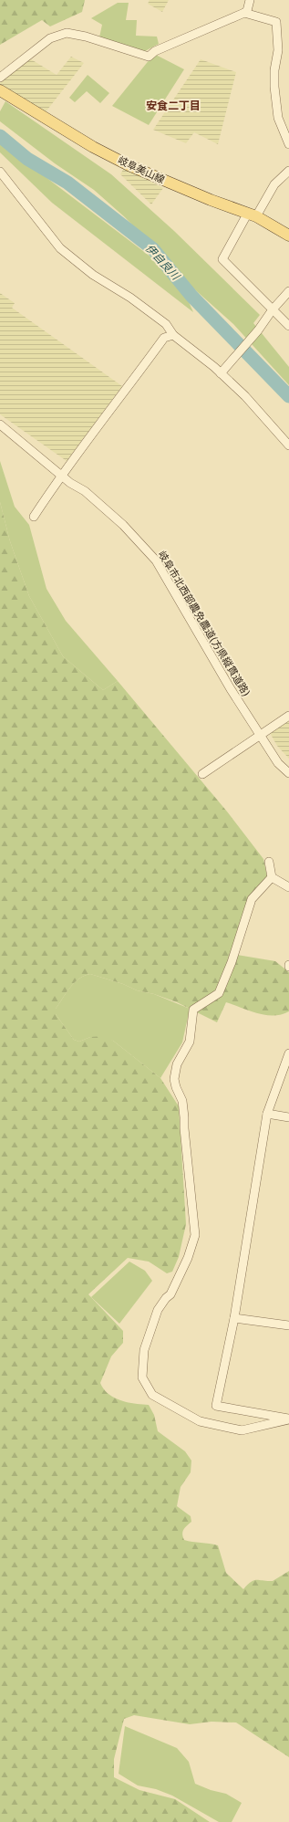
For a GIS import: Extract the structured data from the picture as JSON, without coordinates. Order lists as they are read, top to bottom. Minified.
{"streets":{"main road":["岐阜美山線"],"street":["岐阜市北西部農免農道(方県縦貫道路)"]},"districts":["安食二丁目"],"water":["伊自良川"]}
